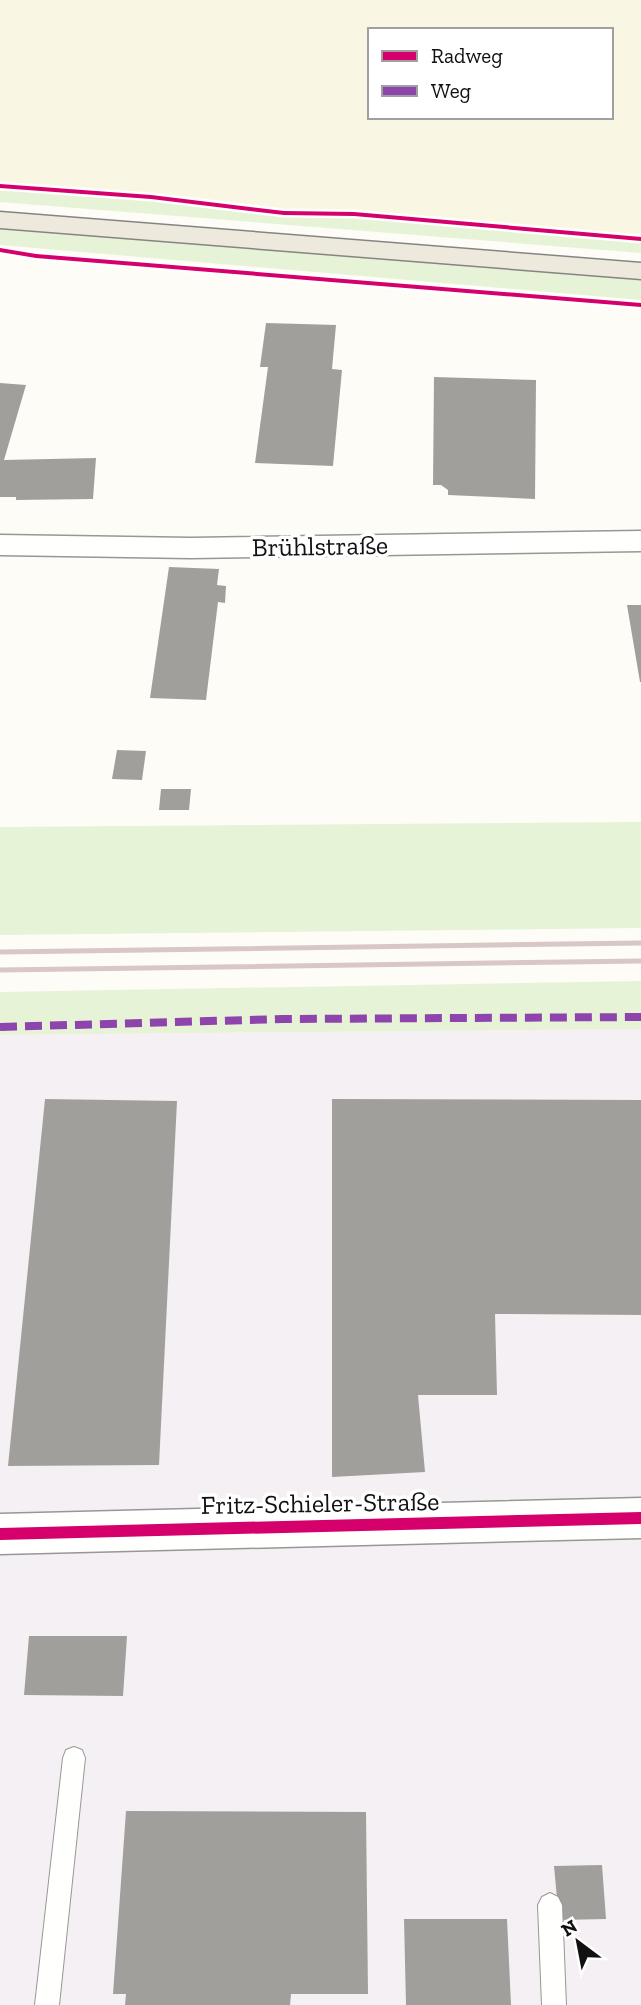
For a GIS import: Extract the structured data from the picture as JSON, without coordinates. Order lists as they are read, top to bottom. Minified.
{"streets":{"street":["Brühlstraße","Fritz-Schieler-Straße"]},"legend":["Radweg","Weg"],"north":"top left"}
